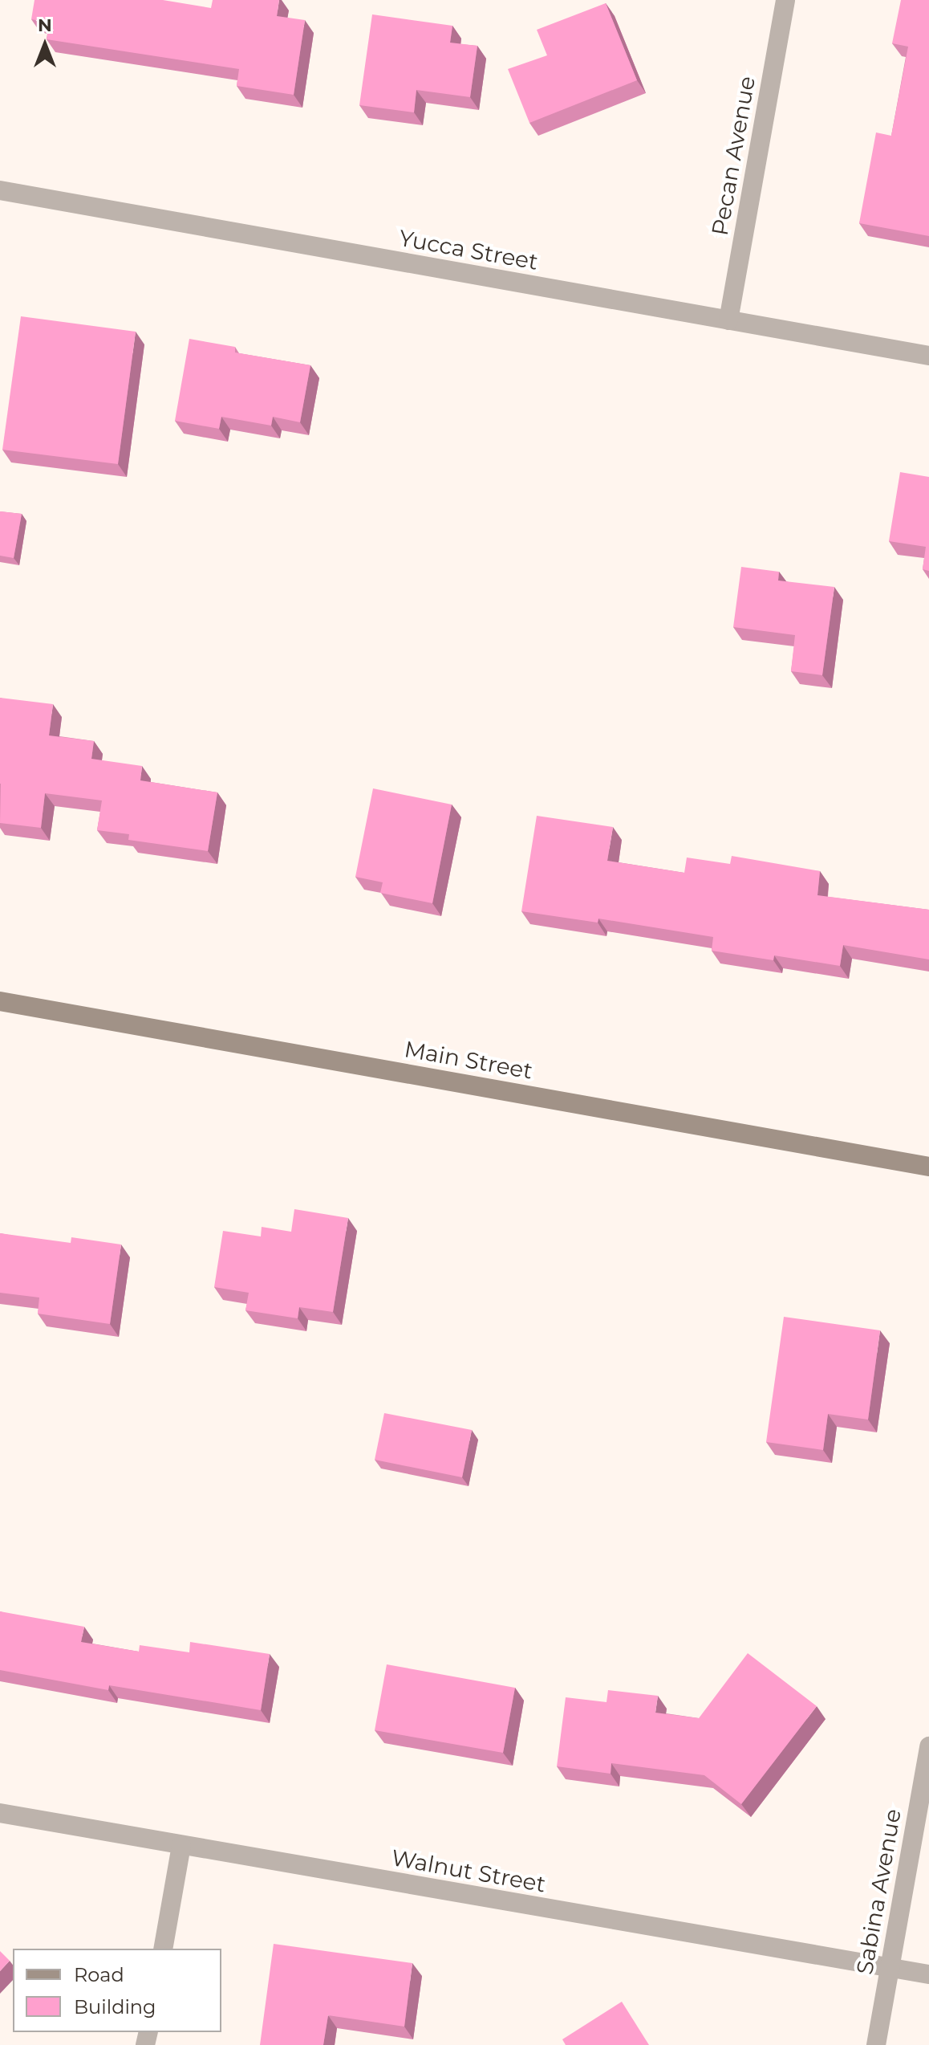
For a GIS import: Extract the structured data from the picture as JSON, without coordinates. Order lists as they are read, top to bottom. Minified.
{"streets":{"main road":["Main Street"],"street":["Pecan Avenue","Yucca Street","Walnut Street","Sabina Avenue"]},"crossings":[["Pecan Avenue","Yucca Street"],["Walnut Street","Sabina Avenue"]],"legend":["Road","Building"],"north":"top"}
